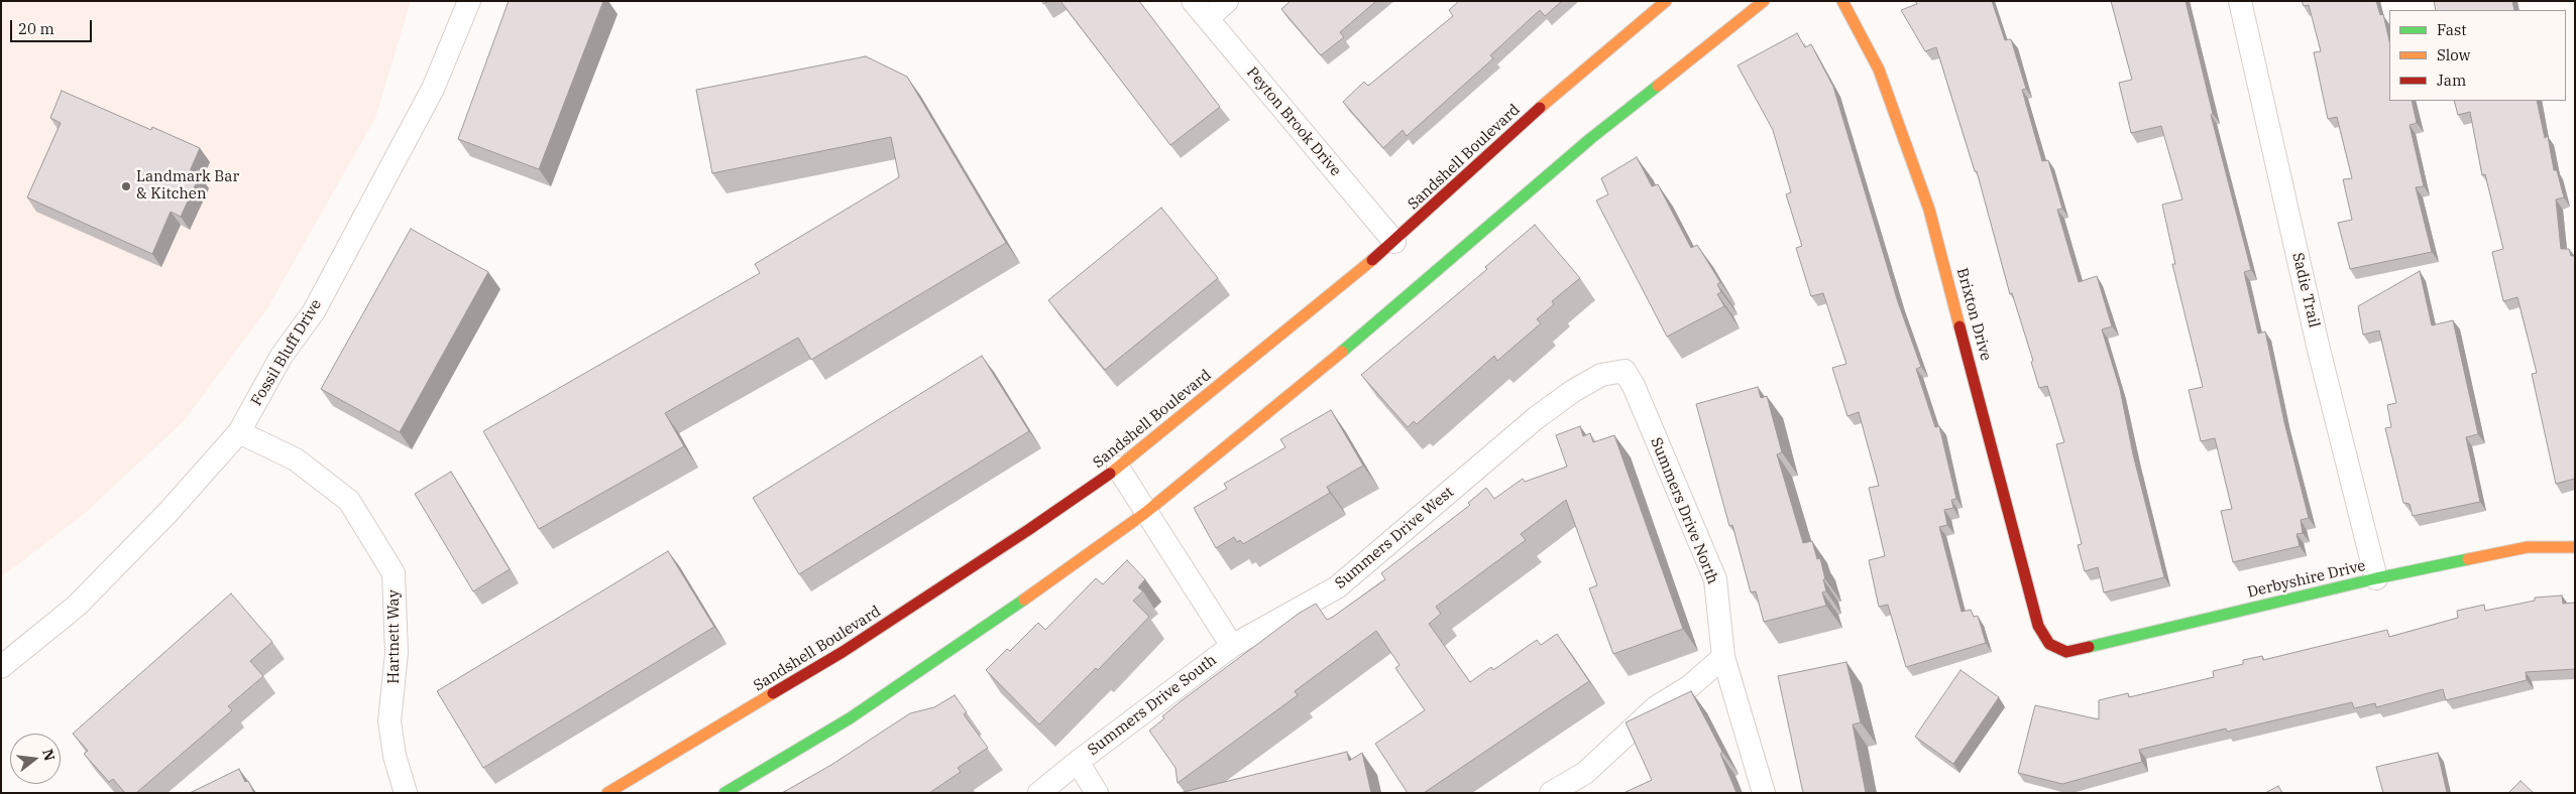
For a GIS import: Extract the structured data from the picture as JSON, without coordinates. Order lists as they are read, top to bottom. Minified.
{"streets":{"street":["Peyton Brook Drive","Sandshell Boulevard","Sadie Trail","Brixton Drive","Fossil Bluff Drive","Summers Drive North","Summers Drive West","Derbyshire Drive","Hartnett Way","Summers Drive South"]},"crossings":[["Peyton Brook Drive","Sandshell Boulevard"],["Sadie Trail","Derbyshire Drive"],["Brixton Drive","Derbyshire Drive"],["Fossil Bluff Drive","Hartnett Way"],["Summers Drive North","Summers Drive West"],["Summers Drive West","Summers Drive South"]],"places":["Landmark Bar & Kitchen"],"legend":["Fast","Slow","Jam"],"scale_bar":"20 m","north":"right"}
